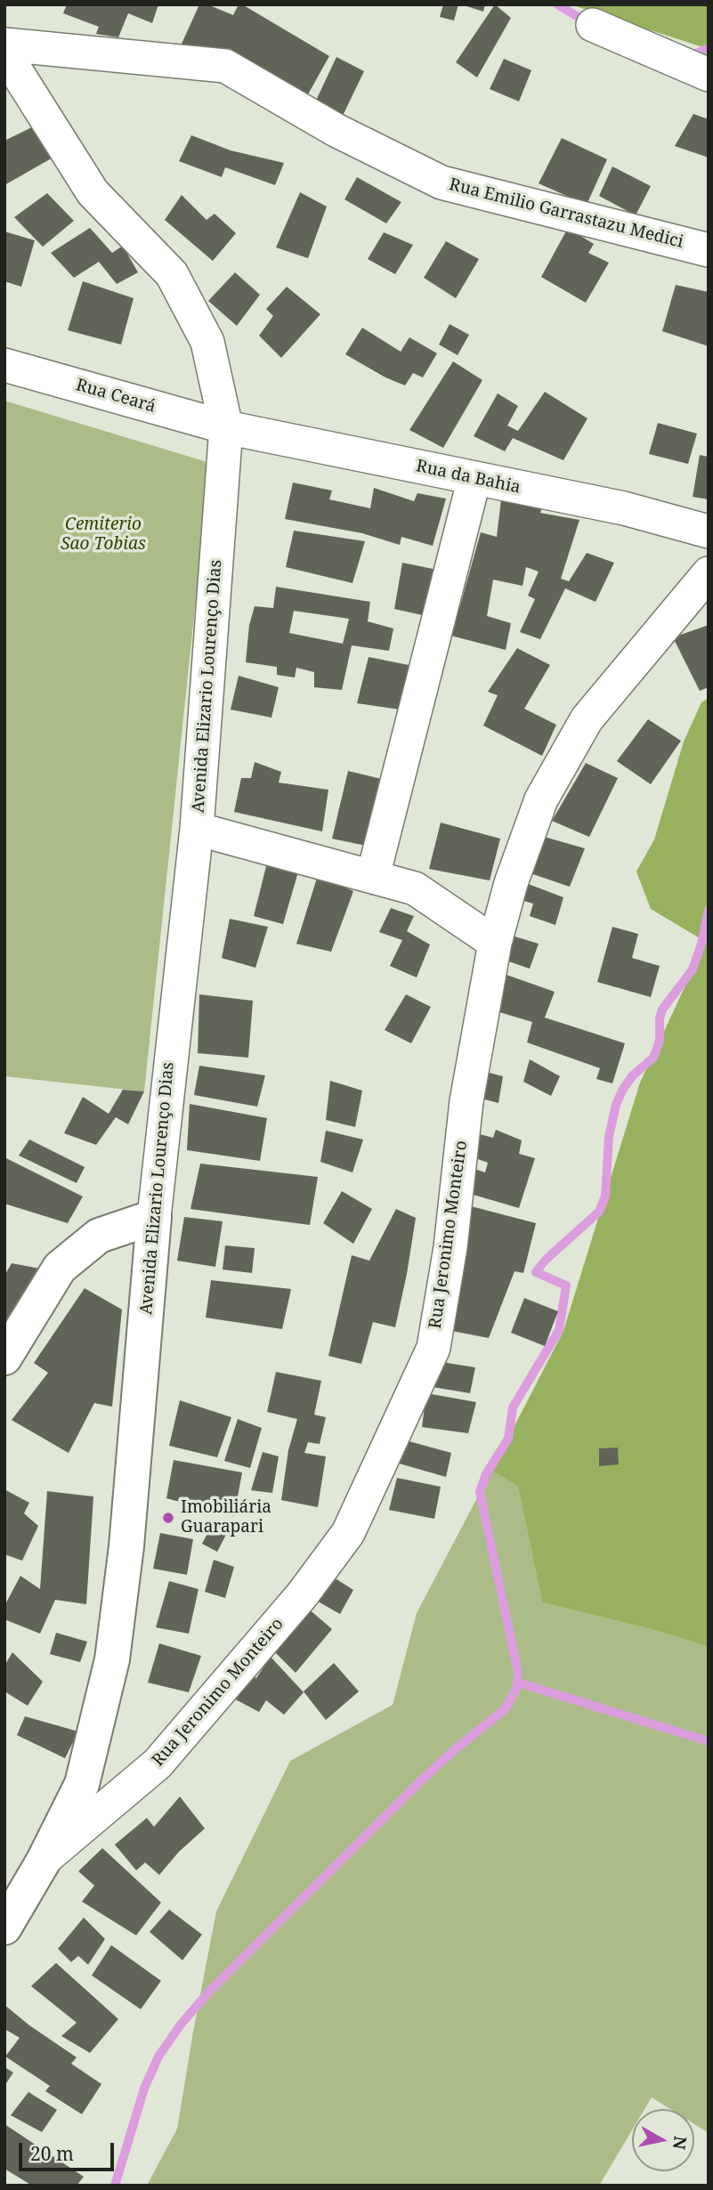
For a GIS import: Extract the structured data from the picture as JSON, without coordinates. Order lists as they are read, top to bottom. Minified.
{"streets":{"street":["Rua Emilio Garrastazu Medici","Rua Ceará","Rua da Bahia","Avenida Elizario Lourenço Dias","Rua Jeronimo Monteiro"]},"crossings":[["Rua Ceará","Rua da Bahia"],["Rua Ceará","Avenida Elizario Lourenço Dias"],["Rua da Bahia","Avenida Elizario Lourenço Dias"],["Avenida Elizario Lourenço Dias","Rua Jeronimo Monteiro"]],"parks":["Cemiterio Sao Tobias"],"places":["Imobiliária Guarapari"],"scale_bar":"20 m","north":"right"}
